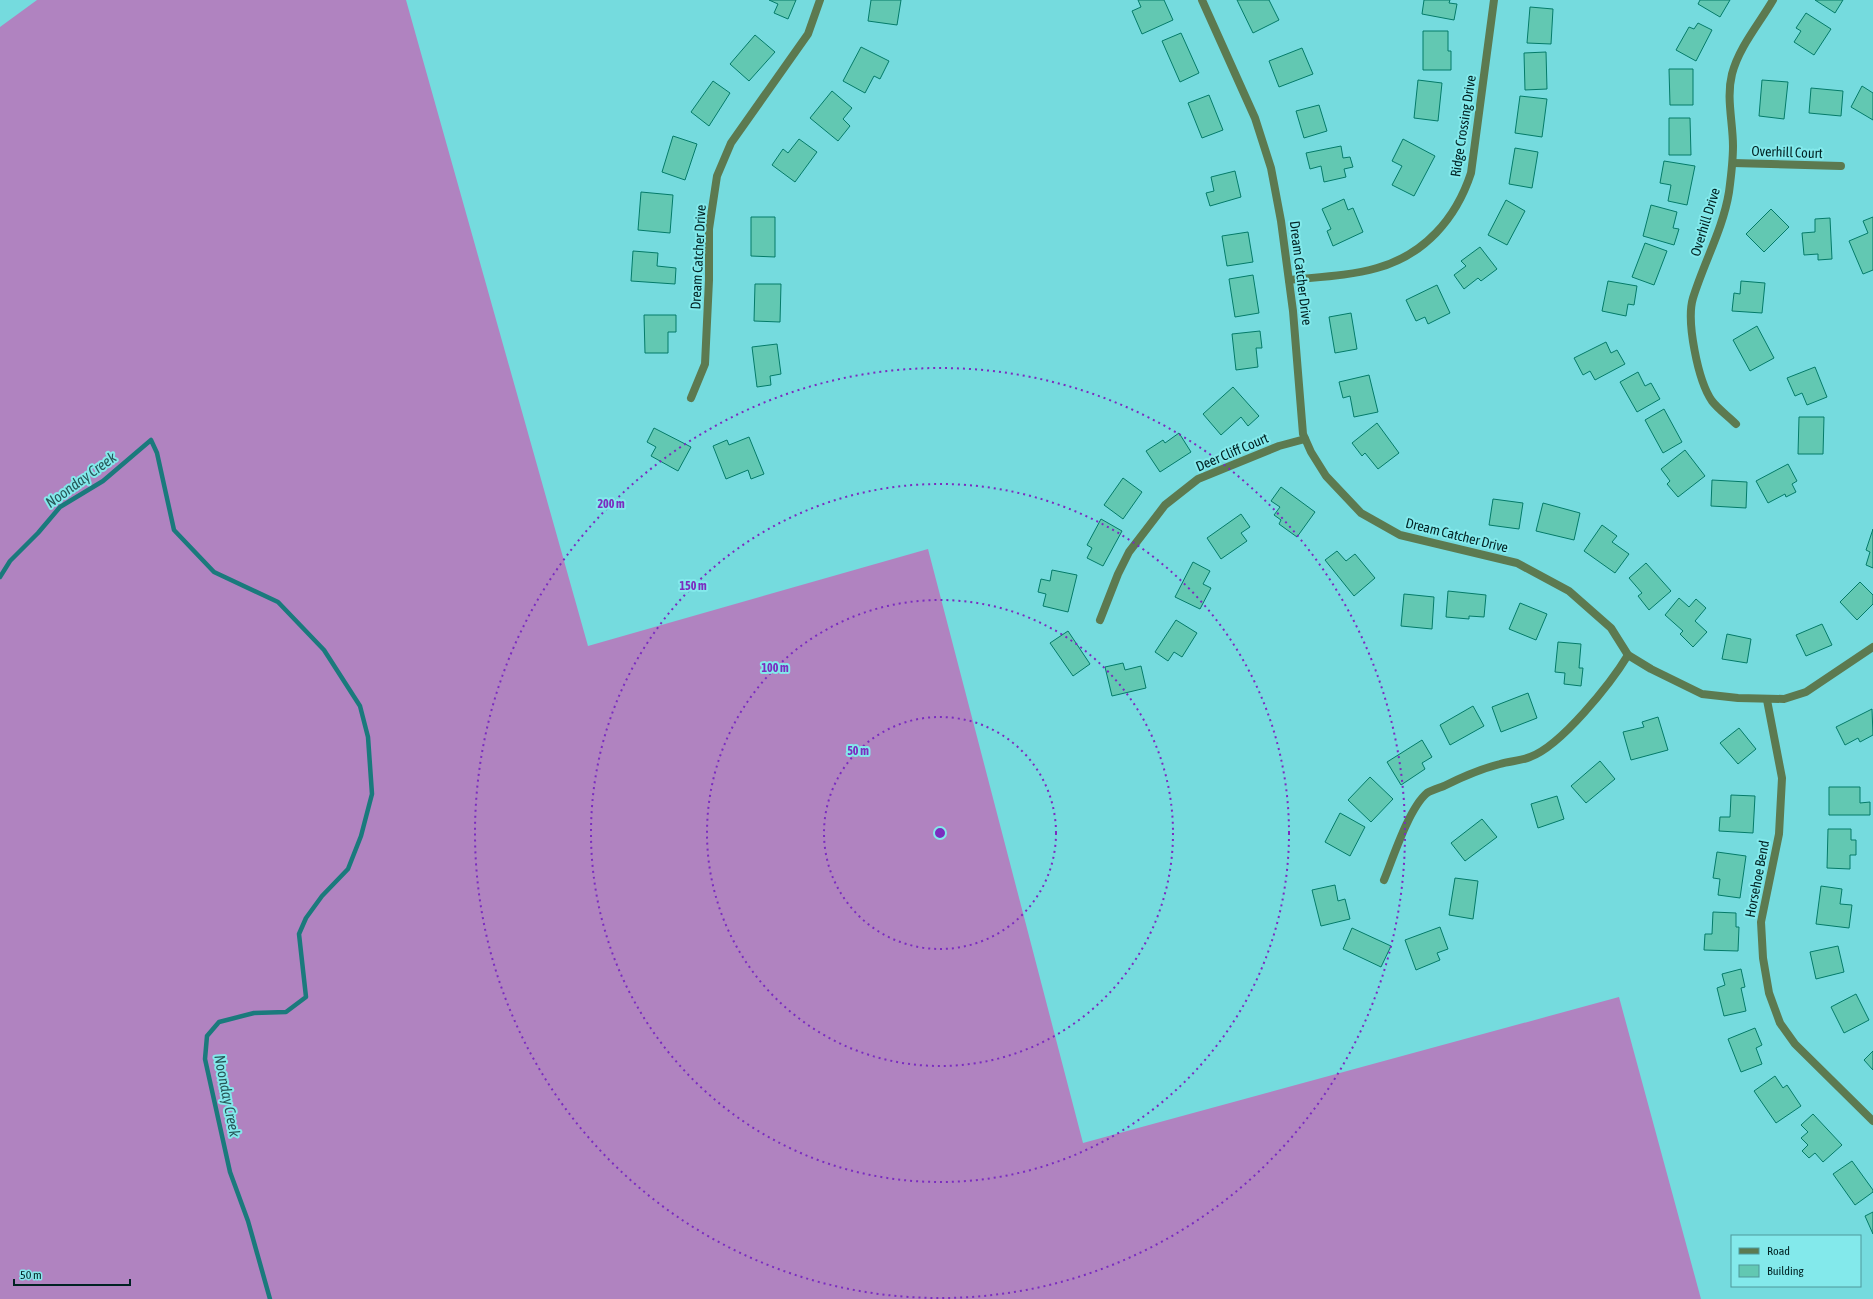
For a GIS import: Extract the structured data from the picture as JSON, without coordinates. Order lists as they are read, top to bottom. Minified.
{"streets":{"street":["Ridge Crossing Drive","Overhill Court","Overhill Drive","Dream Catcher Drive","Deer Cliff Court","Horsehoe Bend"]},"crossings":[["Ridge Crossing Drive","Dream Catcher Drive"],["Overhill Court","Overhill Drive"],["Dream Catcher Drive","Deer Cliff Court"],["Dream Catcher Drive","Horsehoe Bend"]],"water":["Noonday Creek"],"legend":["Road","Building"],"scale_bar":"50 m","rings":["200 m","150 m","100 m","50 m"]}
